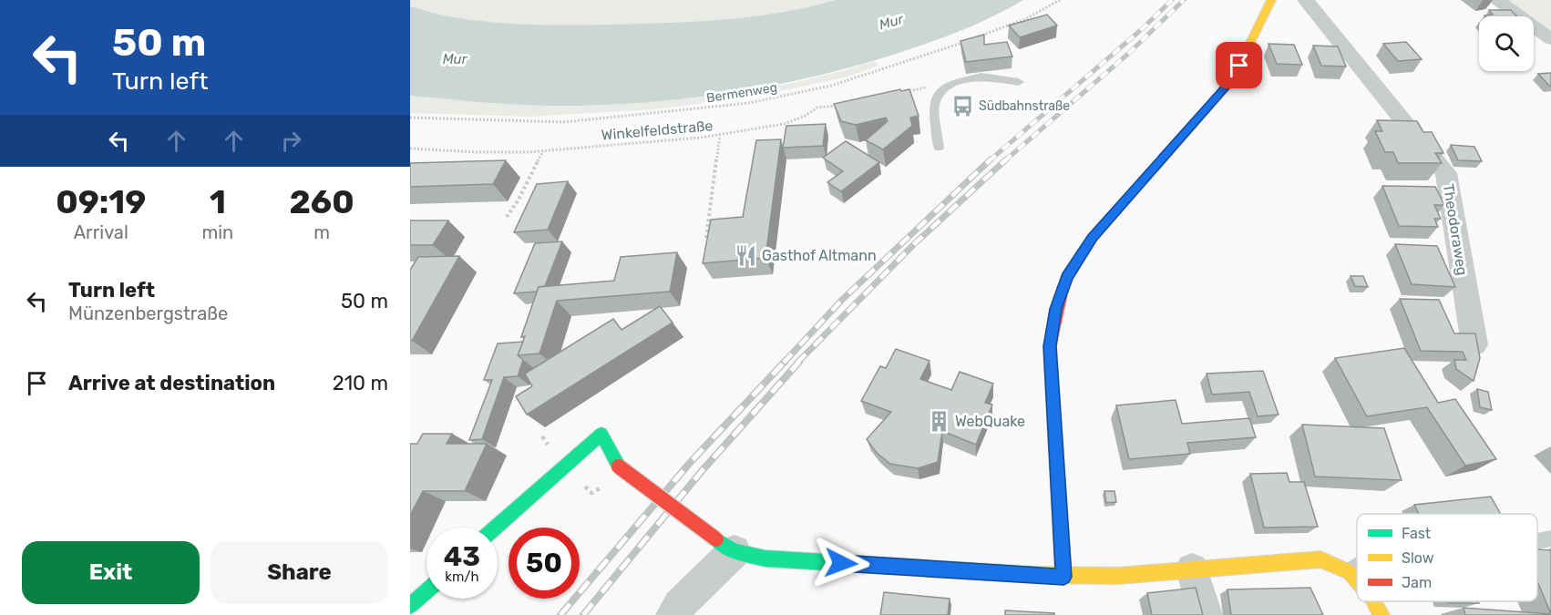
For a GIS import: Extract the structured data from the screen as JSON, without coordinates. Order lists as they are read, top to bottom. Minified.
{"streets":{"street":["Theodoraweg"],"path":["Bermenweg","Winkelfeldstraße"]},"water":["Mur"],"places":{"bus stop":["Südbahnstraße"],"restaurant":["Gasthof Altmann"],"building":["WebQuake"]},"legend":["Fast","Slow","Jam"],"page":{"turn":["50 m","Turn left"],"eta":["09:19","Arrival","1","min","260","m"],"list":[{"name":"Turn left","note":"Münzenbergstraße","value":"50 m"},{"name":"Arrive at destination","value":"210 m"}],"speed":"43 km/h","limit":"50","buttons":["Exit","Share"]}}
